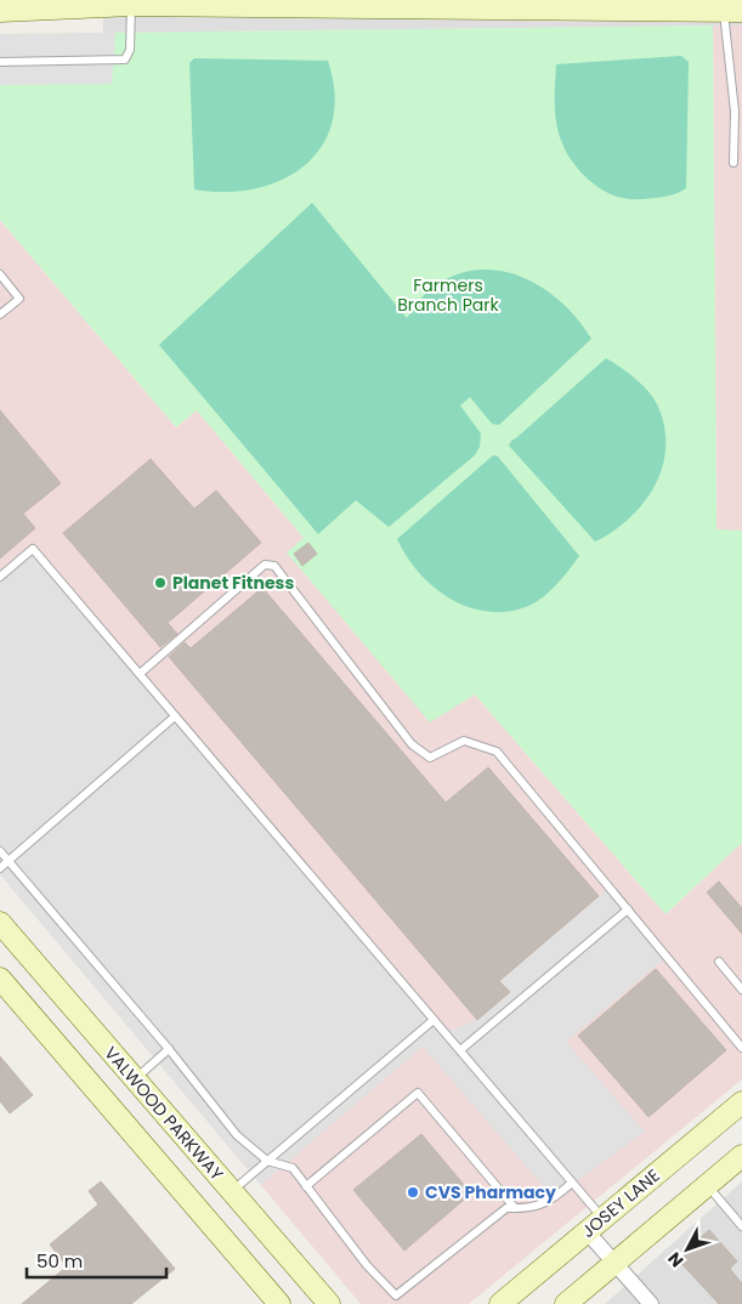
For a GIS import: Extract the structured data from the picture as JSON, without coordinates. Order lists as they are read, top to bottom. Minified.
{"streets":{"main road":["VALWOOD PARKWAY","JOSEY LANE"]},"parks":["Farmers Branch Park"],"places":["Planet Fitness","CVS Pharmacy"],"scale_bar":"50 m","north":"bottom left"}
